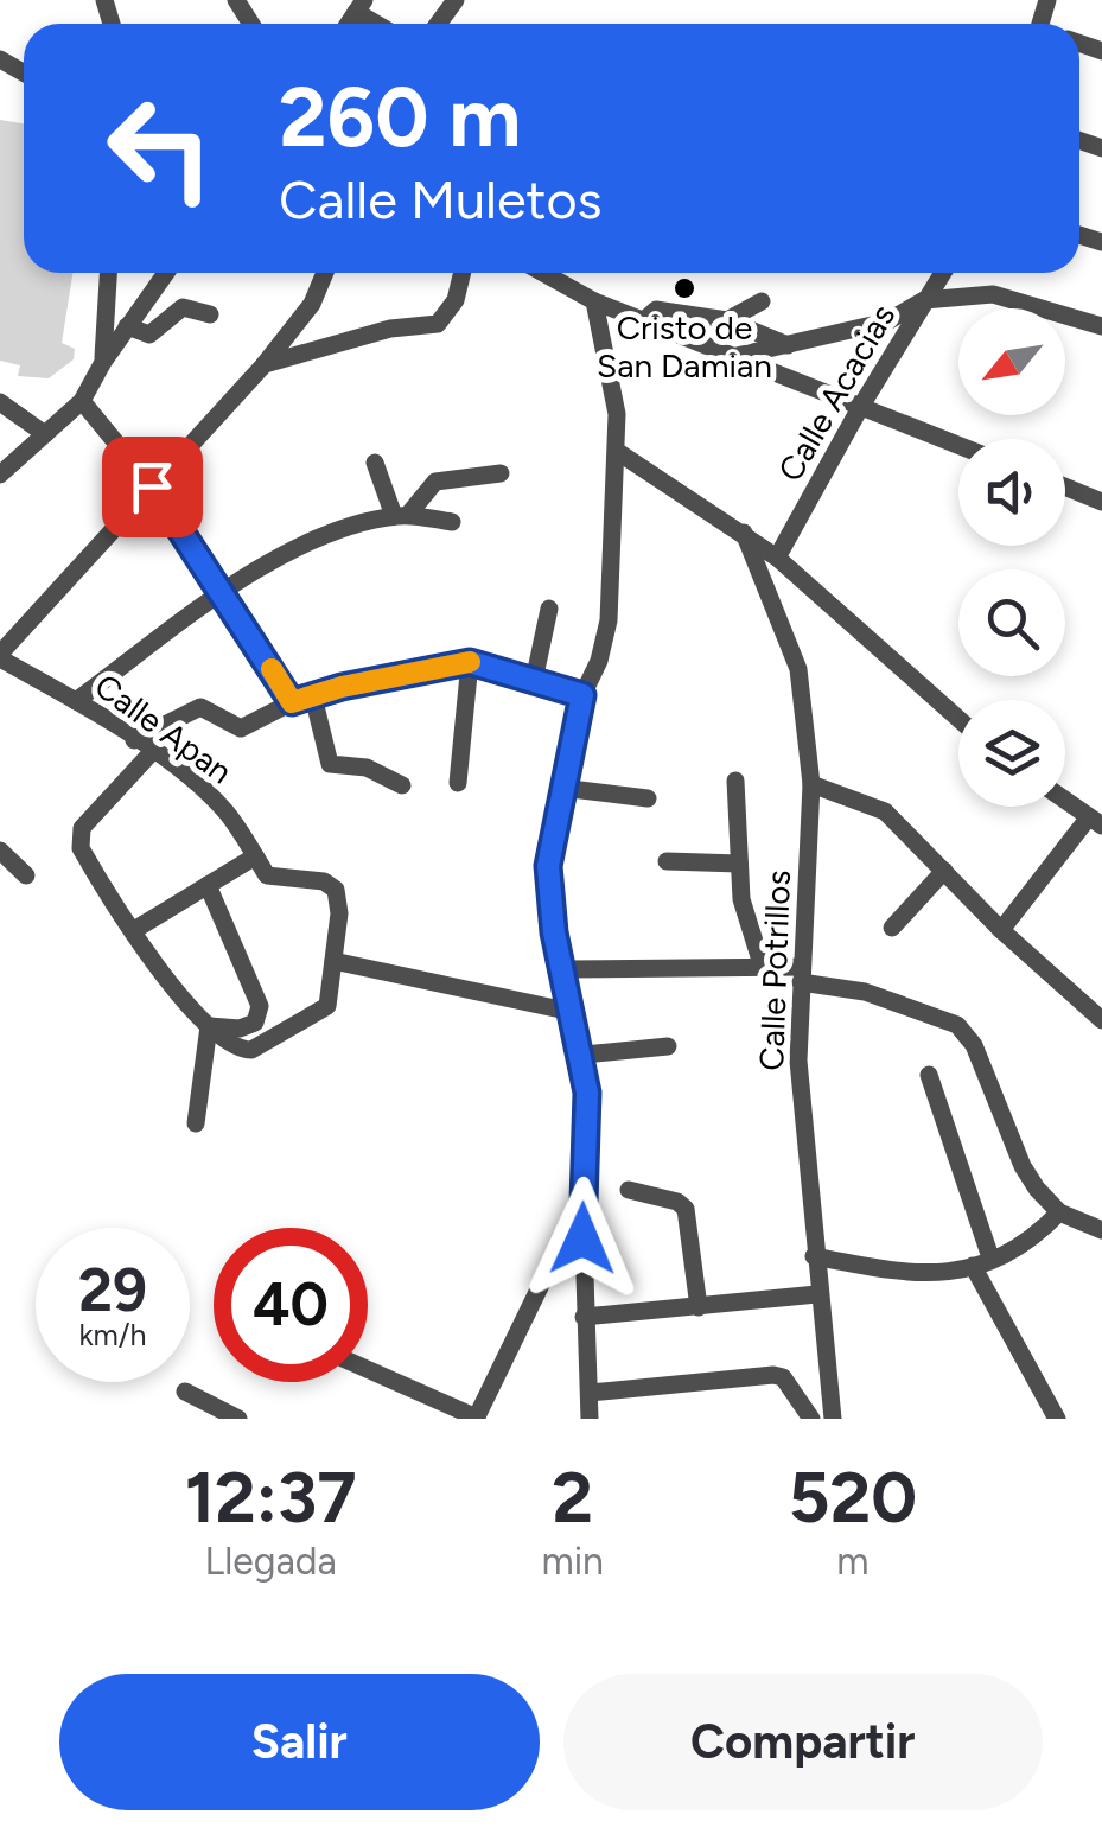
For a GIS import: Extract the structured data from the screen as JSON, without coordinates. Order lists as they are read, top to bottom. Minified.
{"streets":{"street":["Calle Acacias","Calle Apan","Calle Potrillos"]},"places":["Cristo de San Damian"],"north":"bottom left","page":{"turn":["260 m","Calle Muletos"],"speed":"29 km/h","limit":"40","eta":["12:37","Llegada","2","min","520","m"],"buttons":["Salir","Compartir"]}}
